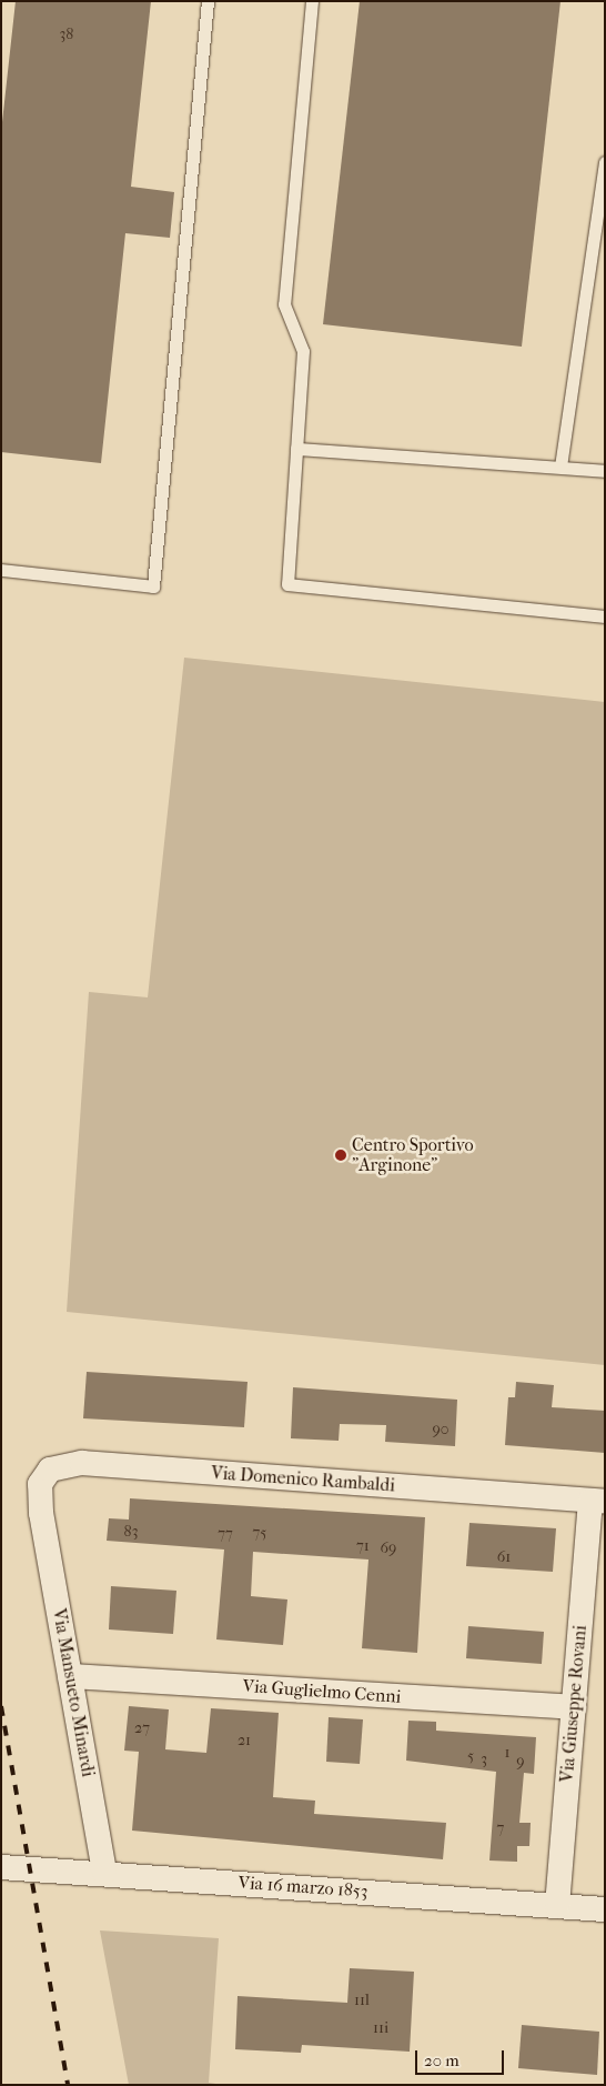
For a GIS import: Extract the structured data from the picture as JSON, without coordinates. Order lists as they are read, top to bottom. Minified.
{"streets":{"street":["Via Domenico Rambaldi","Via Guglielmo Cenni","Via Mansueto Minardi","Via Giuseppe Rovani","Via 16 marzo 1853"]},"crossings":[["Via Domenico Rambaldi","Via Mansueto Minardi"],["Via Domenico Rambaldi","Via Giuseppe Rovani"],["Via Guglielmo Cenni","Via Mansueto Minardi"],["Via Guglielmo Cenni","Via Giuseppe Rovani"],["Via Mansueto Minardi","Via 16 marzo 1853"],["Via Giuseppe Rovani","Via 16 marzo 1853"]],"places":["Centro Sportivo \"Arginone\""],"house_numbers":["38","90","83","75","77","71","69","61","27","21","1","5","3","9","7","11l","11i"],"scale_bar":"20 m"}
